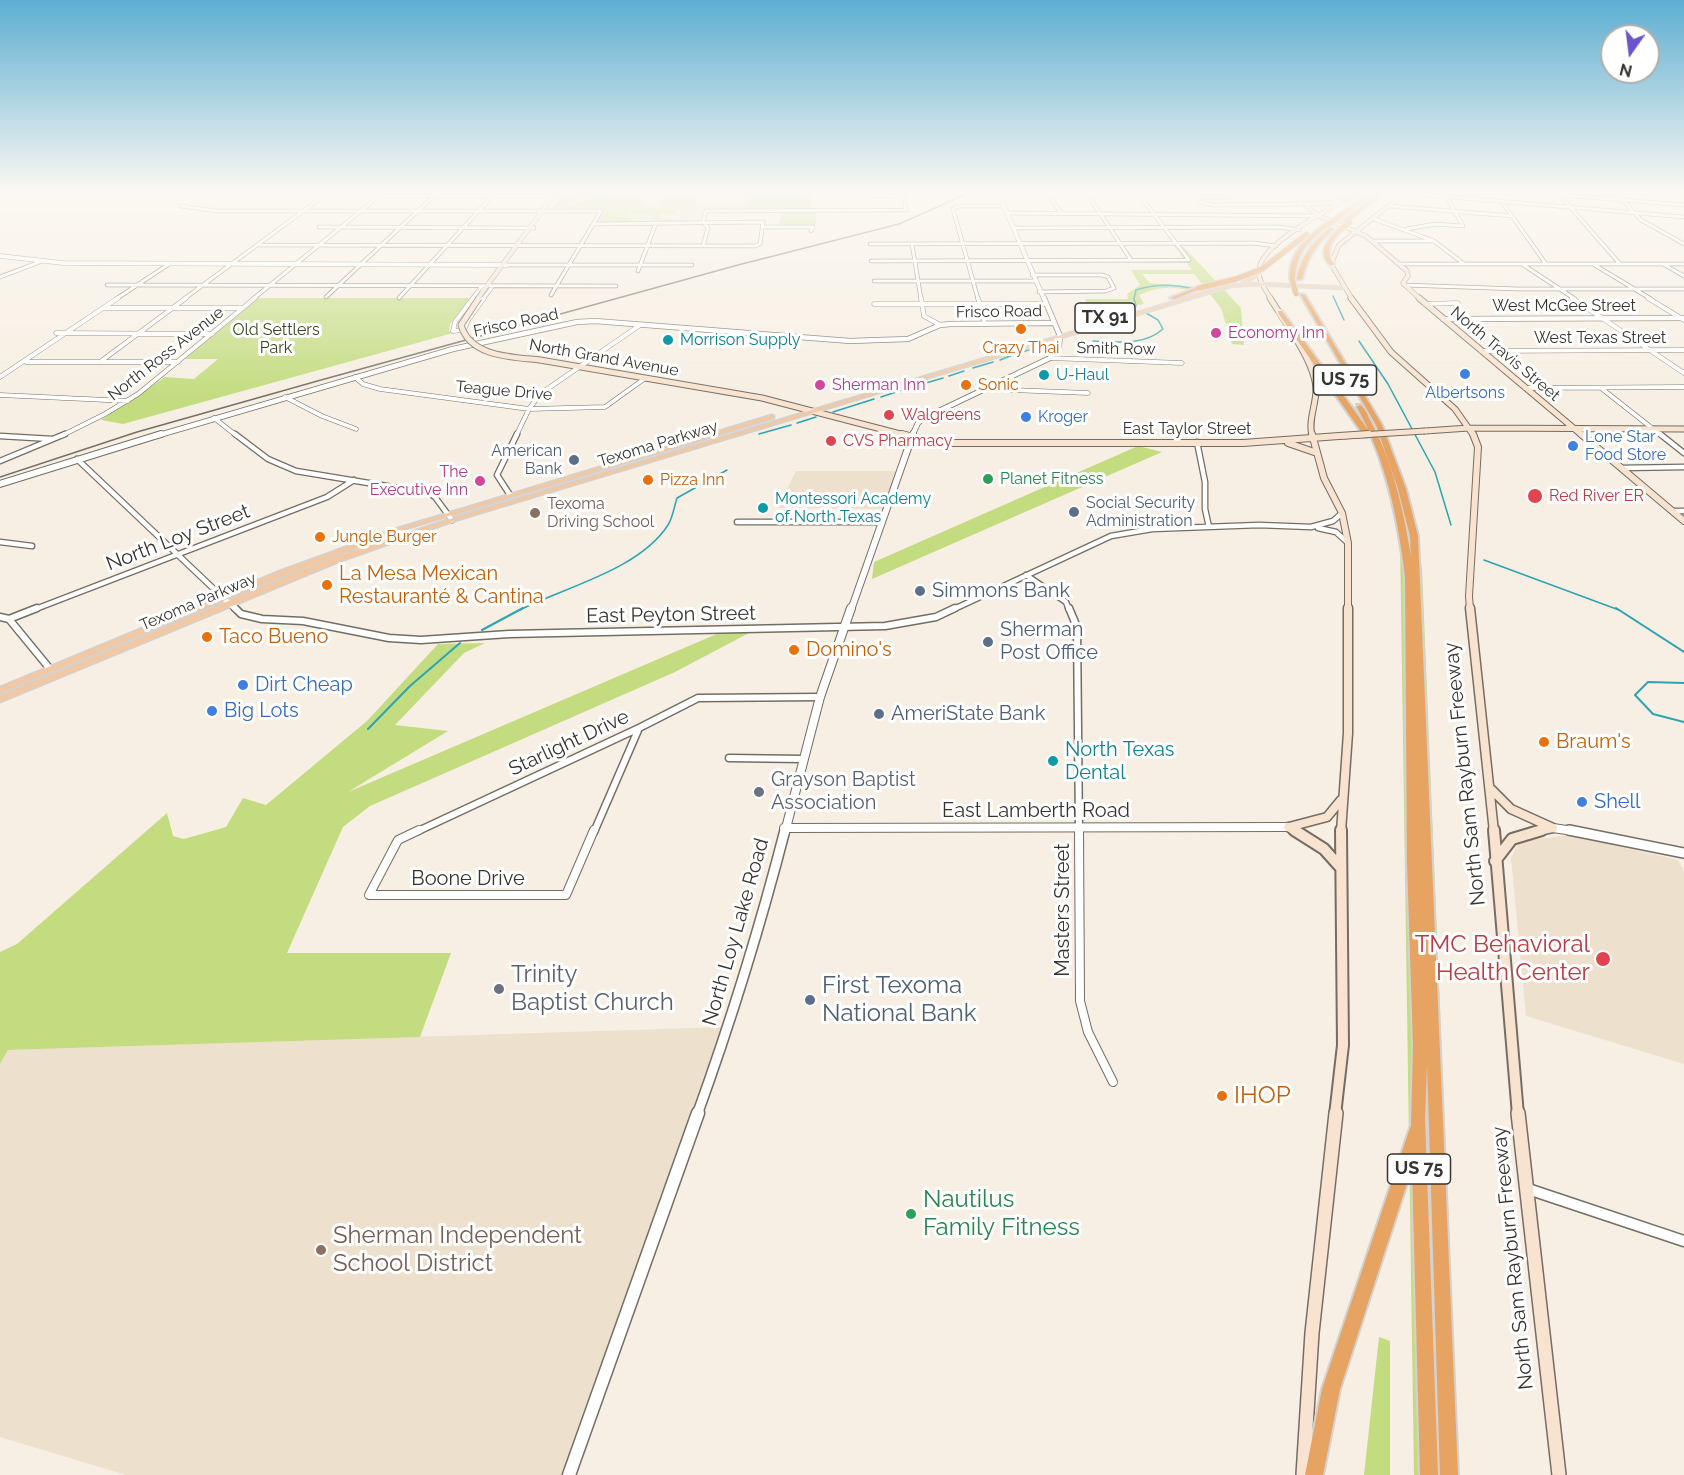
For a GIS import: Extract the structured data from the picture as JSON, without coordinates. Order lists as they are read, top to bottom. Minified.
{"streets":{"highway":["TX 91","US 75","North Sam Rayburn Freeway"],"main road":["North Travis Street","North Grand Avenue","East Taylor Street","Texoma Parkway"],"street":["West McGee Street","Frisco Road","West Texas Street","Smith Row","North Ross Avenue","Teague Drive","North Loy Street","East Peyton Street","Starlight Drive","East Lamberth Road","Boone Drive","Masters Street","North Loy Lake Road"]},"crossings":[["West McGee Street","North Travis Street"],["Frisco Road","Teague Drive"],["Frisco Road","East Peyton Street"],["TX 91","Texoma Parkway"],["West Texas Street","North Travis Street"],["Smith Row","North Loy Lake Road"],["North Travis Street","East Taylor Street"],["North Grand Avenue","Teague Drive"],["North Grand Avenue","East Taylor Street"],["North Grand Avenue","Texoma Parkway"],["East Taylor Street","Texoma Parkway"],["East Taylor Street","North Sam Rayburn Freeway"],["East Taylor Street","North Loy Lake Road"],["Texoma Parkway","East Peyton Street"],["Texoma Parkway","North Sam Rayburn Freeway"],["Texoma Parkway","North Loy Lake Road"],["North Loy Street","East Peyton Street"],["East Peyton Street","Masters Street"],["East Peyton Street","North Loy Lake Road"],["Starlight Drive","Boone Drive"],["Starlight Drive","North Loy Lake Road"],["East Lamberth Road","Masters Street"],["East Lamberth Road","North Loy Lake Road"]],"parks":["Old Settlers Park"],"places":["Crazy Thai","Economy Inn","Morrison Supply","Albertsons","U-Haul","Sherman Inn","Sonic","Walgreens","Kroger","CVS Pharmacy","Lone Star Food Store","American Bank","Planet Fitness","Pizza Inn","The Executive Inn","Red River ER","Montessori Academy of North Texas","Social Security Administration","Texoma Driving School","Jungle Burger","La Mesa Mexican Restauranté & Cantina","Simmons Bank","Taco Bueno","Sherman Post Office","Domino's","Dirt Cheap","Big Lots","AmeriState Bank","Braum's","North Texas Dental","Grayson Baptist Association","Shell","TMC Behavioral Health Center","Trinity Baptist Church","First Texoma National Bank","IHOP","Nautilus Family Fitness","Sherman Independent School District"],"north":"bottom"}
